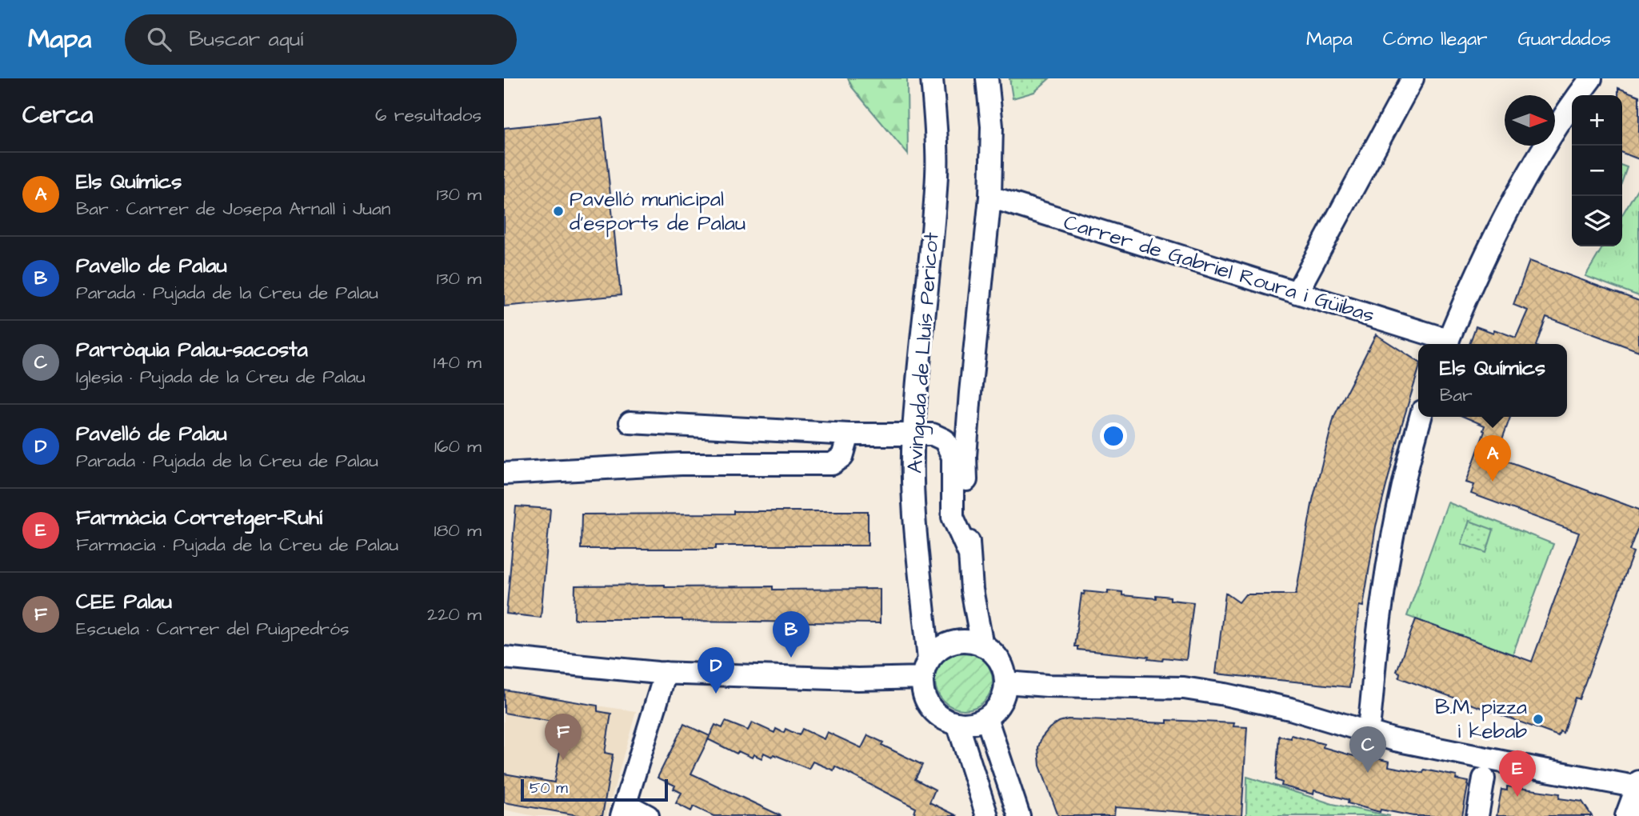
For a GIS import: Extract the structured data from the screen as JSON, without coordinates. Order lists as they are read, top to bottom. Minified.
{"streets":{"street":["Carrer de Gabriel Roura i Güibas","Avinguda de Lluís Pericot"]},"places":["Pavelló municipal d'esports de Palau","B.M. pizza i kebab"],"scale_bar":"50 m","north":"right","page":{"header":"Mapa","search":"Buscar aquí","nav":["Mapa","Cómo llegar","Guardados"],"heading":["Cerca","6 resultados"],"map_buttons":["+","−"],"list":[{"mark":"A","name":"Els Químics","note":"Bar · Carrer de Josepa Arnall i Juan","value":"130 m"},{"mark":"B","name":"Pavello de Palau","note":"Parada · Pujada de la Creu de Palau","value":"130 m"},{"mark":"C","name":"Parròquia Palau-sacosta","note":"Iglesia · Pujada de la Creu de Palau","value":"140 m"},{"mark":"D","name":"Pavelló de Palau","note":"Parada · Pujada de la Creu de Palau","value":"160 m"},{"mark":"E","name":"Farmàcia Corretger-Ruhí","note":"Farmacia · Pujada de la Creu de Palau","value":"180 m"},{"mark":"F","name":"CEE Palau","note":"Escuela · Carrer del Puigpedrós","value":"220 m"}],"popup":["Els Químics","Bar"],"pins":["A","B","D","F","C","E"],"scale":"50 m"}}
